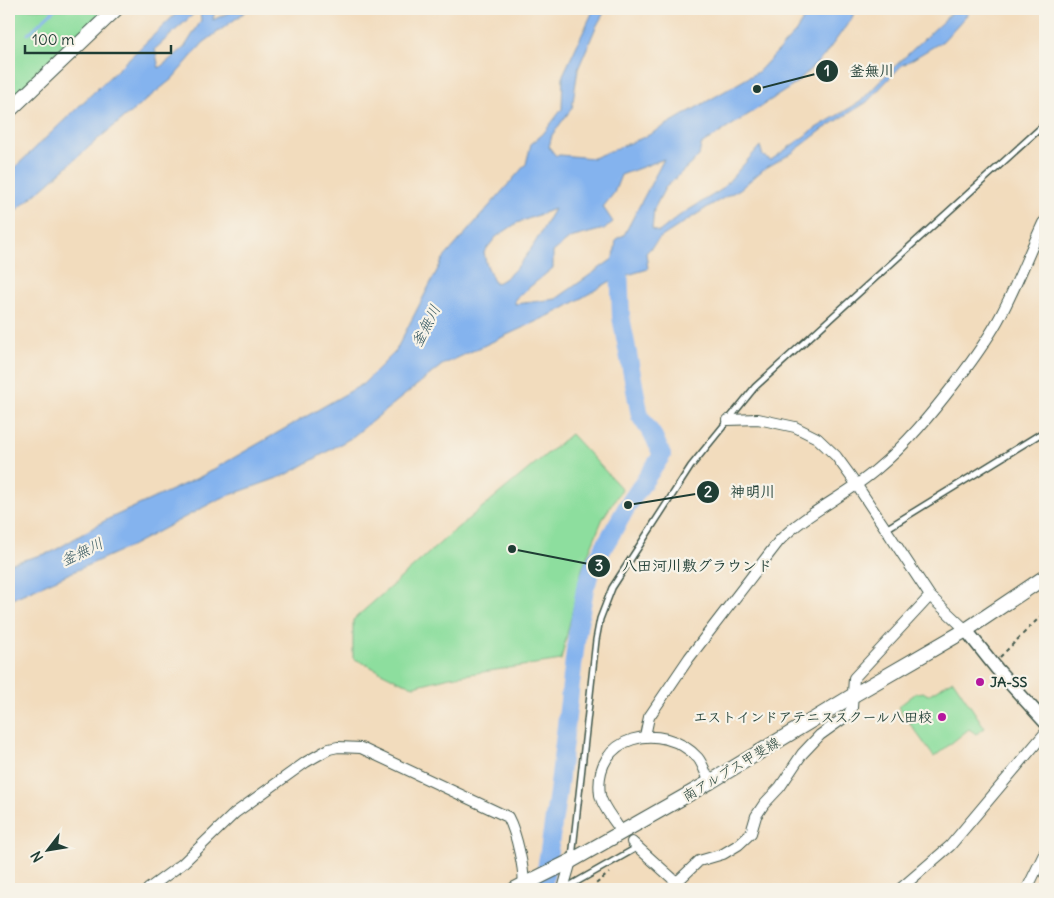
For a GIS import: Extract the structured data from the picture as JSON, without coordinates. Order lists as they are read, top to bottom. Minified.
{"streets":{"main road":["南アルプス甲斐線"]},"water":["釜無川"],"places":["釜無川","神明川","八田河川敷グラウンド","JA-SS","エストインドアテニススクール八田校"],"scale_bar":"100 m","north":"bottom left"}
